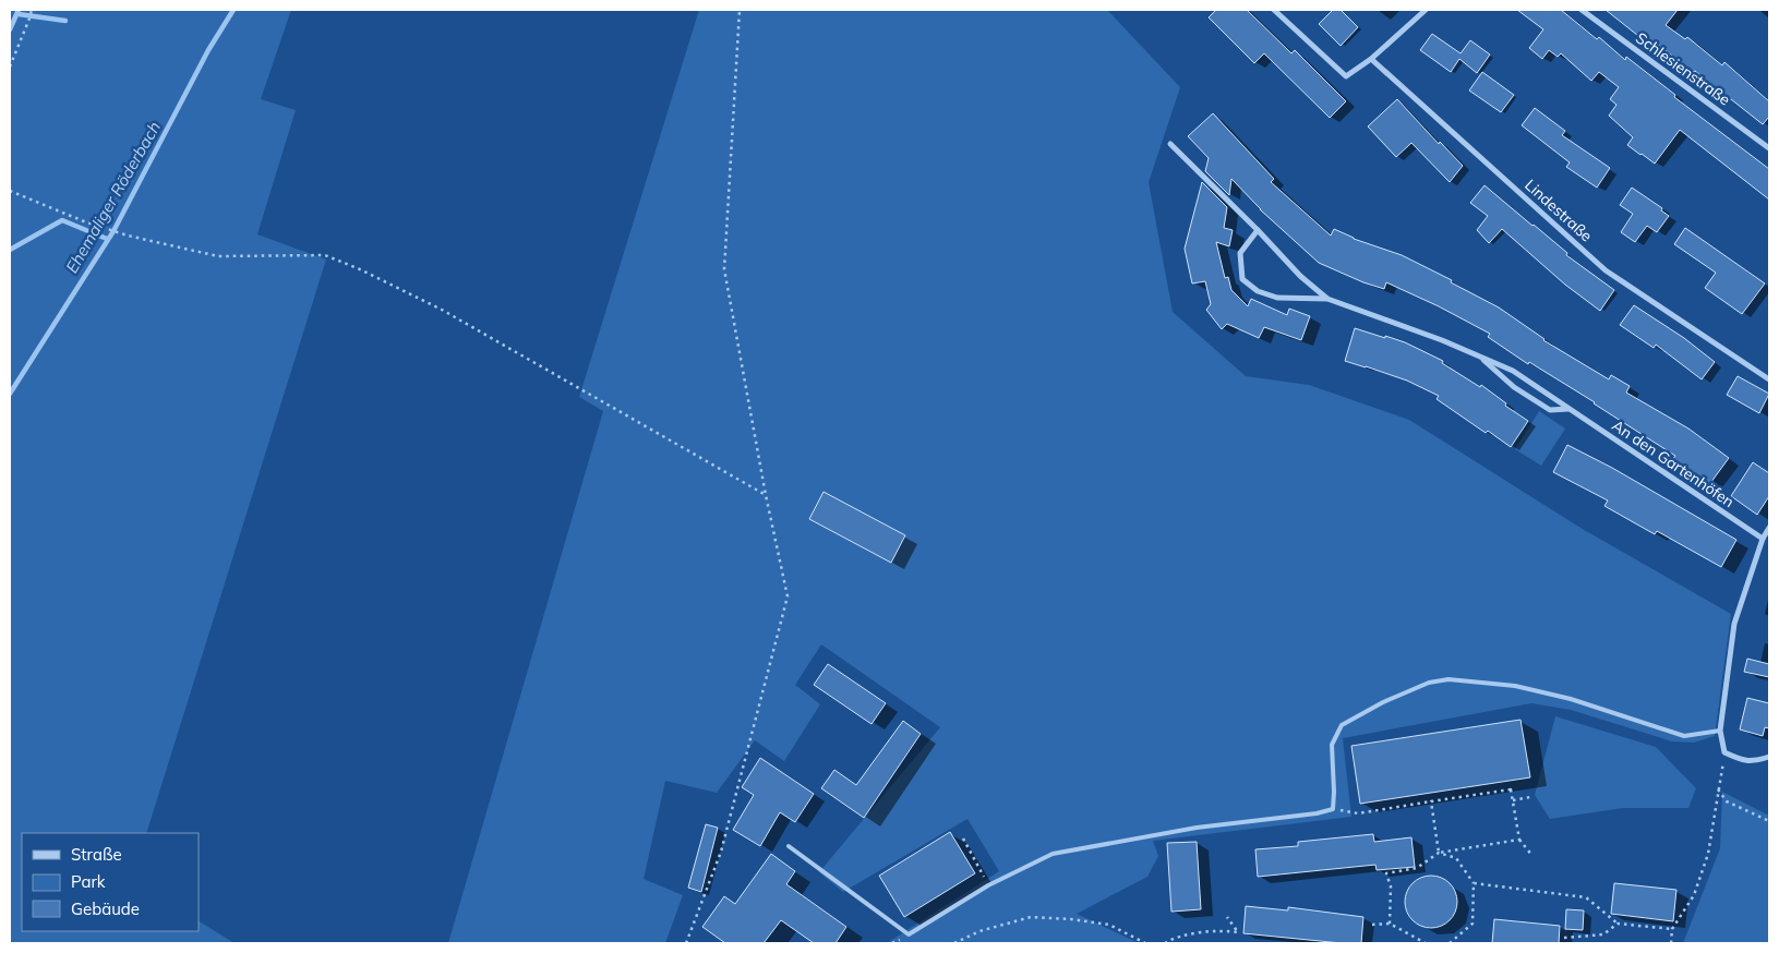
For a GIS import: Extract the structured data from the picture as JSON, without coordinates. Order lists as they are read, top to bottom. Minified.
{"streets":{"street":["Schlesienstraße","Lindestraße","An den Gartenhöfen"]},"water":["Ehemaliger Röderbach"],"legend":["Straße","Park","Gebäude"]}
